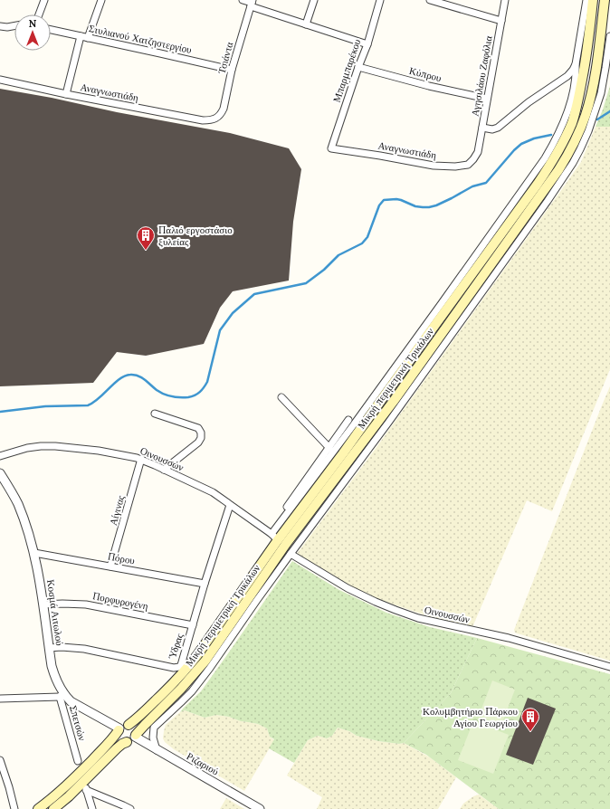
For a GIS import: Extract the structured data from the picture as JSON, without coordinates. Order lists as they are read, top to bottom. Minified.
{"streets":{"main road":["Μικρή περιμετρική Τρικάλων"],"street":["Στυλιανού Χατζηστεργίου","Τσιάντα","Μπαρμπαρέκου","Κύπρου","Αγησιλάου Ζαφόλια","Αναγνωστιάδη","Οινουσσών","Αίγινας","Πόρου","Πορφυρογένη","Κοσμά Αιτωλού","Ύδρας","Σπετσών","Ριζαριού"]},"crossings":[["Στυλιανού Χατζηστεργίου","Τσιάντα"],["Τσιάντα","Αναγνωστιάδη"],["Μπαρμπαρέκου","Κύπρου"],["Μπαρμπαρέκου","Αναγνωστιάδη"],["Κύπρου","Αγησιλάου Ζαφόλια"],["Αγησιλάου Ζαφόλια","Αναγνωστιάδη"],["Μικρή περιμετρική Τρικάλων","Οινουσσών"],["Μικρή περιμετρική Τρικάλων","Κοσμά Αιτωλού"],["Μικρή περιμετρική Τρικάλων","Ριζαριού"],["Οινουσσών","Αίγινας"],["Οινουσσών","Ύδρας"],["Αίγινας","Πόρου"],["Πόρου","Κοσμά Αιτωλού"],["Πόρου","Ύδρας"],["Πορφυρογένη","Κοσμά Αιτωλού"],["Πορφυρογένη","Ύδρας"],["Κοσμά Αιτωλού","Ύδρας"],["Κοσμά Αιτωλού","Σπετσών"],["Κοσμά Αιτωλού","Ριζαριού"]],"places":{"building":["Παλιό εργοστάσιο ξυλείας","Κολυμβητήριο Πάρκου Αγίου Γεωργίου"]},"north":"top"}
